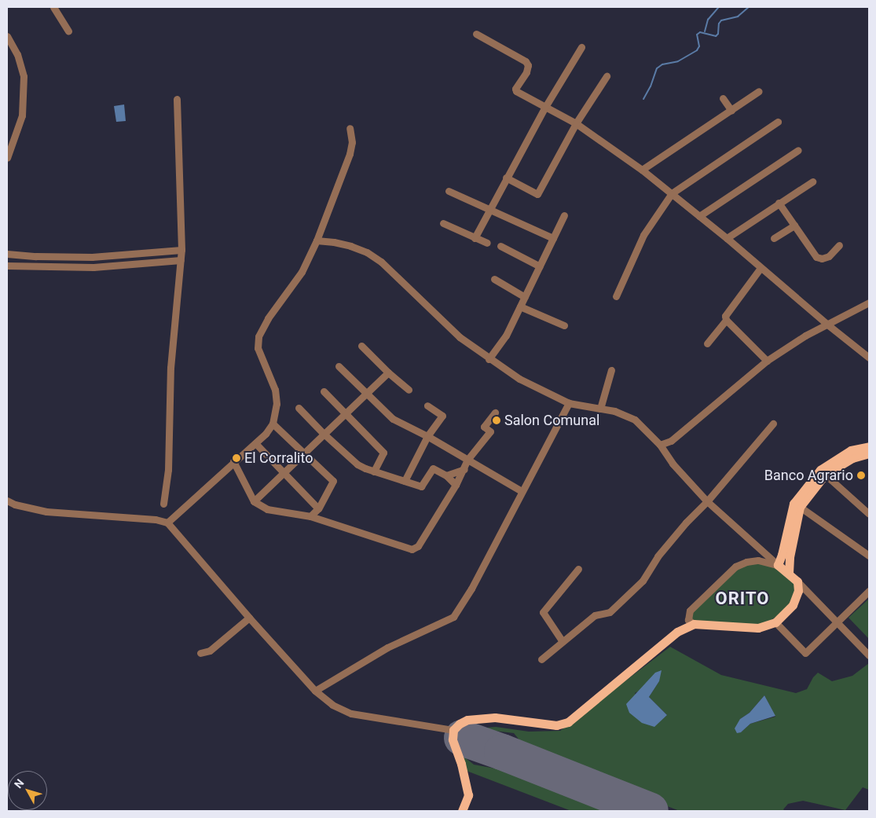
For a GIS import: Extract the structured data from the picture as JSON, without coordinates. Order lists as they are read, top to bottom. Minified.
{"districts":["ORITO"],"places":["Salon Comunal","El Corralito","Banco Agrario"],"north":"top left"}
